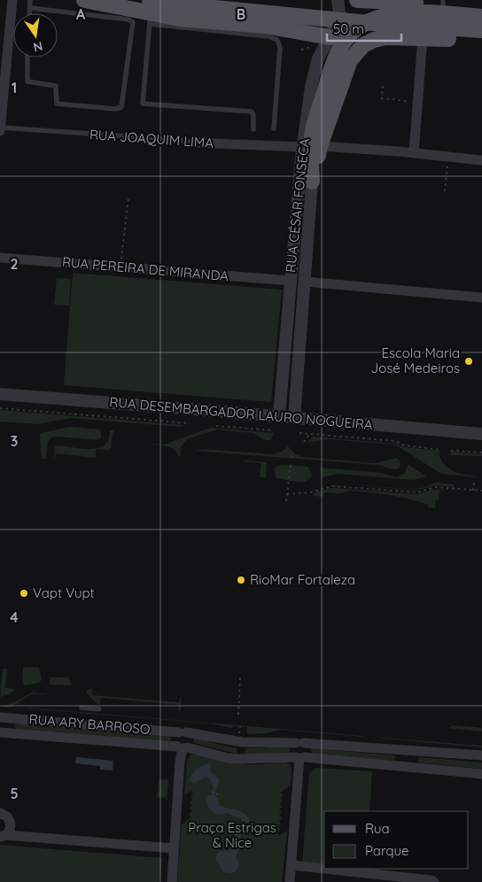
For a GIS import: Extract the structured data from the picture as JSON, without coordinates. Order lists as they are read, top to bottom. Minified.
{"streets":{"street":["RUA JOAQUIM LIMA","RUA CÉSAR FONSECA","RUA PEREIRA DE MIRANDA","RUA DESEMBARGADOR LAURO NOGUEIRA","RUA ARY BARROSO"]},"crossings":[["RUA JOAQUIM LIMA","RUA CÉSAR FONSECA"],["RUA CÉSAR FONSECA","RUA PEREIRA DE MIRANDA"],["RUA CÉSAR FONSECA","RUA DESEMBARGADOR LAURO NOGUEIRA"]],"parks":["Praça Estrigas & Nice"],"places":["Escola Maria José Medeiros","RioMar Fortaleza","Vapt Vupt"],"legend":["Rua","Parque"],"scale_bar":"50 m","north":"bottom","grid":{"columns":["A","B"],"rows":["1","2","3","4","5"]}}
